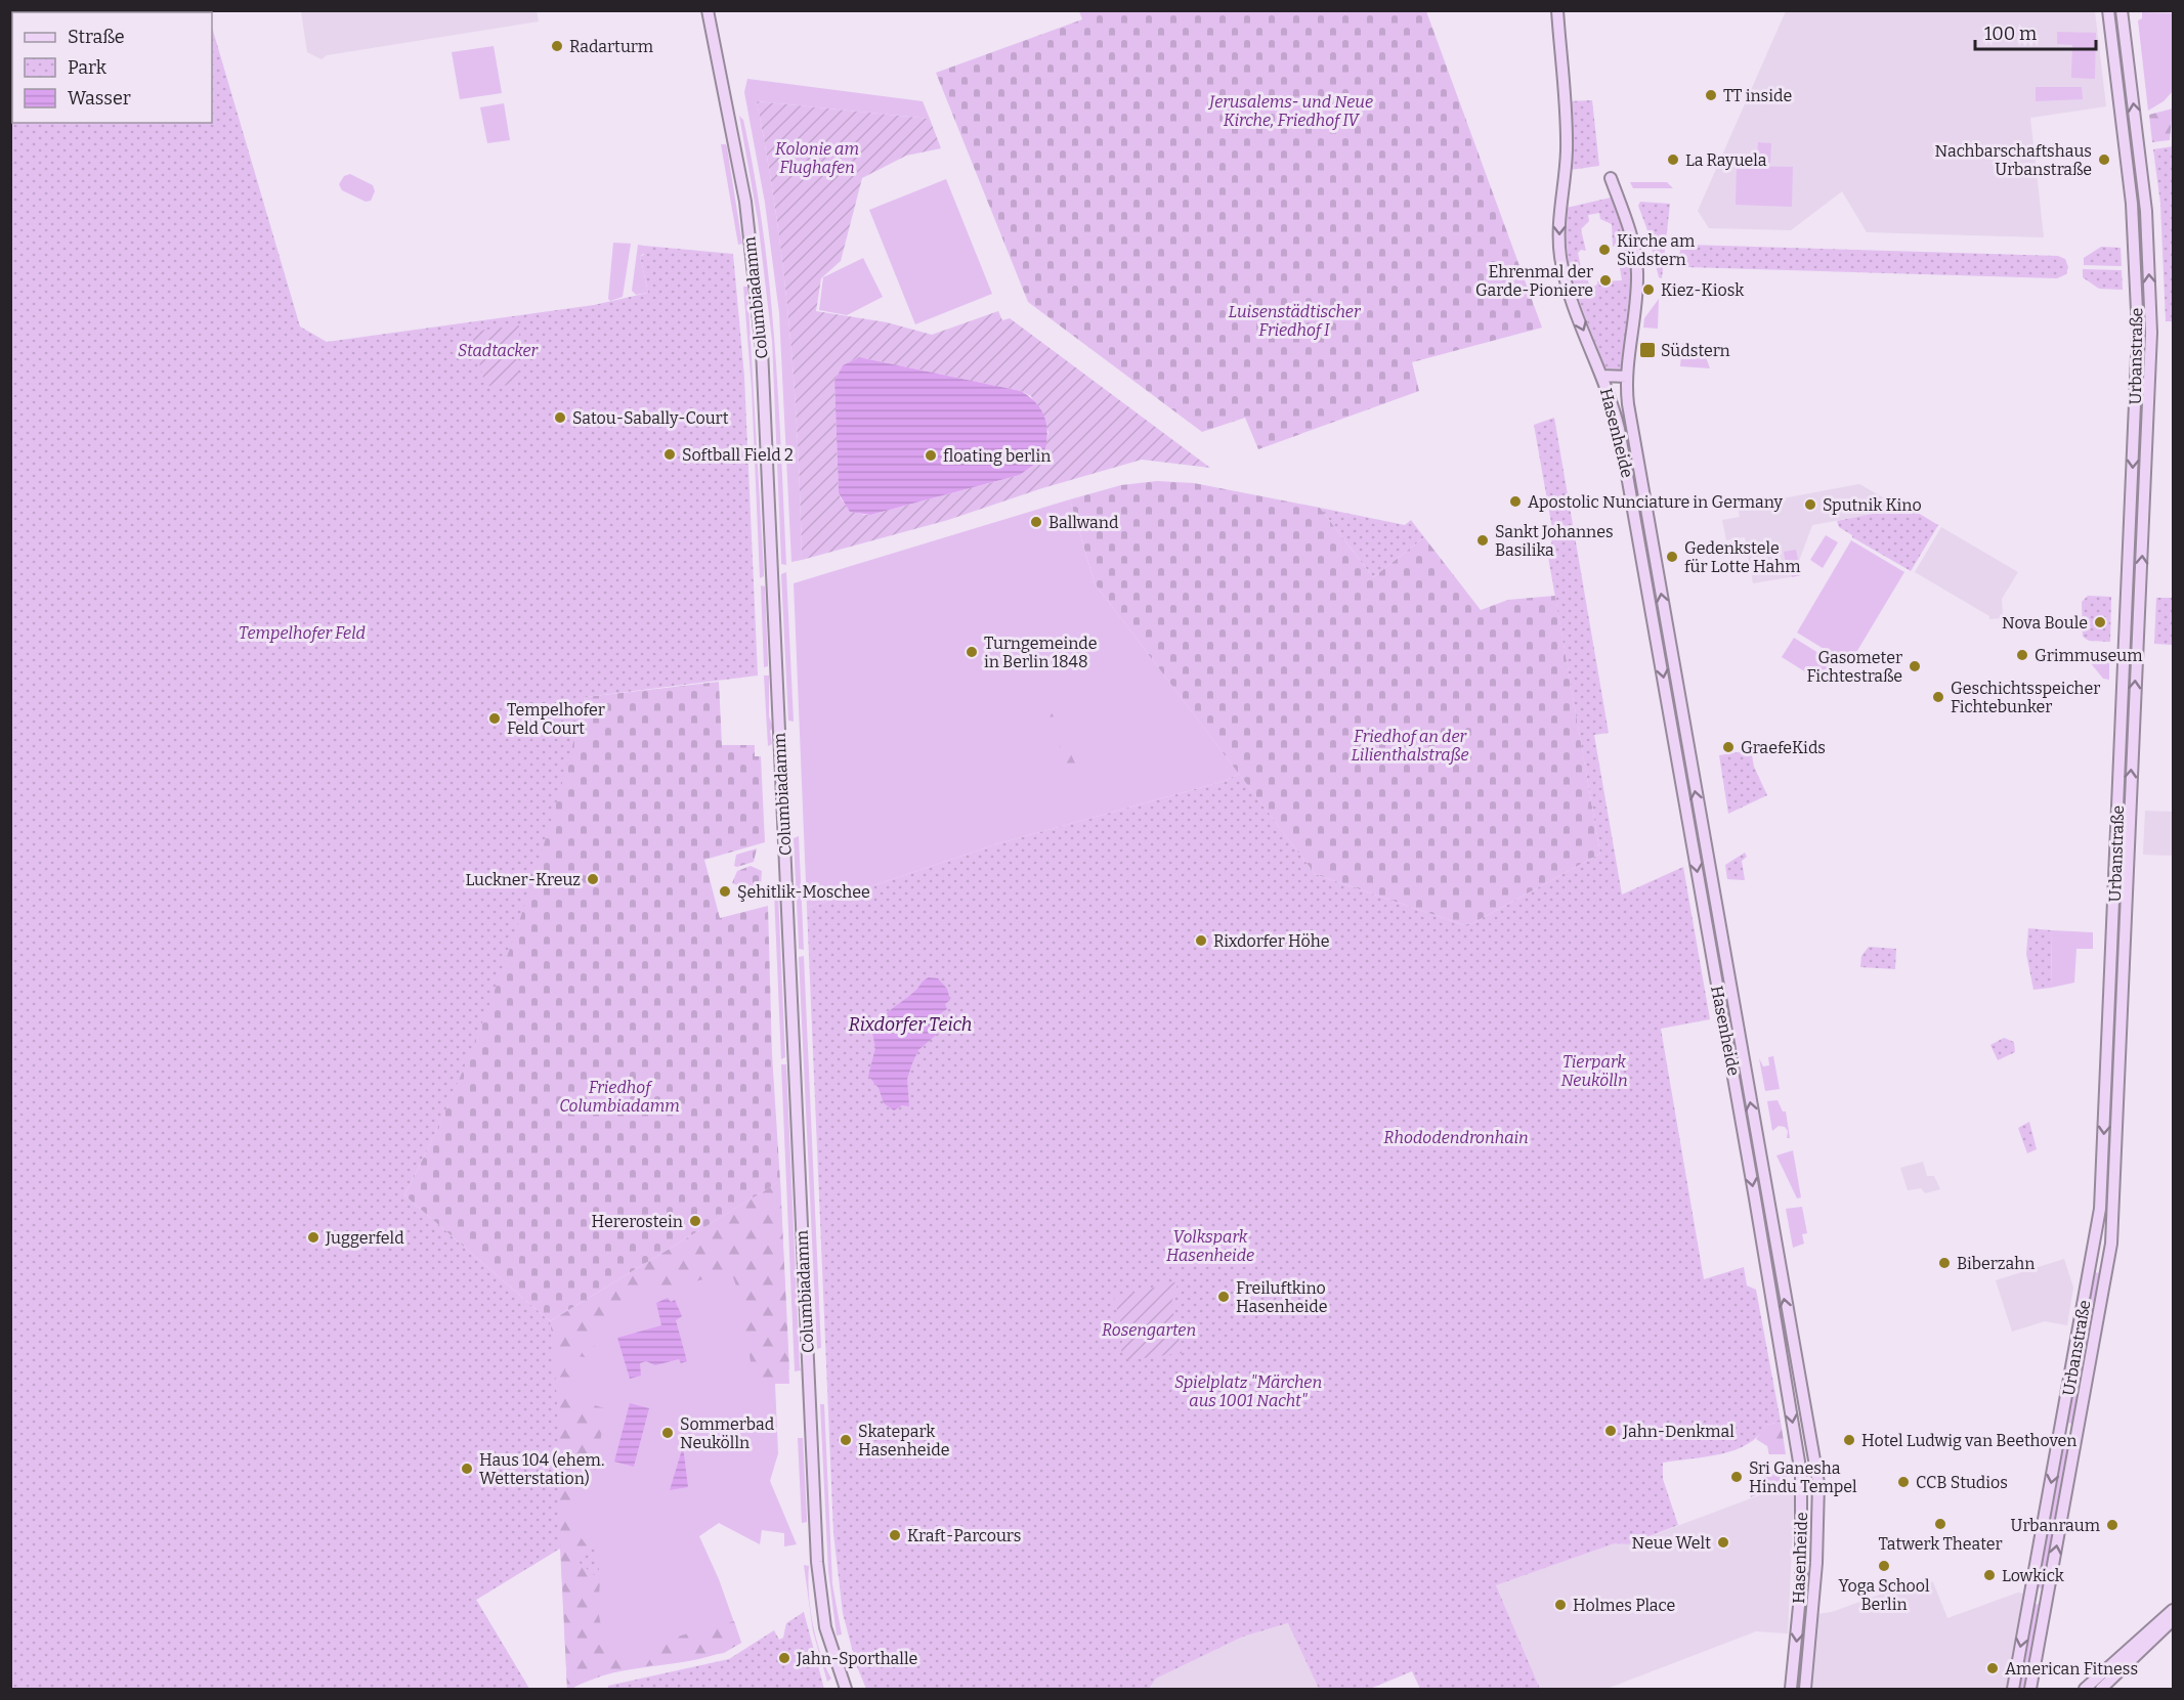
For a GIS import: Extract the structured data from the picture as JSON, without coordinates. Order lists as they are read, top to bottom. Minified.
{"streets":{"main road":["Columbiadamm","Urbanstraße","Hasenheide"]},"water":["Rixdorfer Teich"],"parks":["Jerusalems- und Neue Kirche, Friedhof IV","Kolonie am Flughafen","Luisenstädtischer Friedhof I","Stadtacker","Tempelhofer Feld","Friedhof an der Lilienthalstraße","Tierpark Neukölln","Friedhof Columbiadamm","Rhododendronhain","Volkspark Hasenheide","Rosengarten","Spielplatz \"Märchen aus 1001 Nacht\""],"places":{"other":["Radarturm","TT inside","La Rayuela","Nachbarschaftshaus Urbanstraße","Kirche am Südstern","Ehrenmal der Garde-Pioniere","Kiez-Kiosk","Satou-Sabally-Court","Softball Field 2","floating berlin","Apostolic Nunciature in Germany","Sputnik Kino","Ballwand","Sankt Johannes Basilika","Gedenkstele für Lotte Hahm","Nova Boule","Turngemeinde in Berlin 1848","Grimmuseum","Gasometer Fichtestraße","Geschichtsspeicher Fichtebunker","Tempelhofer Feld Court","GraefeKids","Luckner-Kreuz","Şehitlik-Moschee","Rixdorfer Höhe","Hererostein","Juggerfeld","Biberzahn","Freiluftkino Hasenheide","Jahn-Denkmal","Sommerbad Neukölln","Skatepark Hasenheide","Hotel Ludwig van Beethoven","Haus 104 (ehem. Wetterstation)","Sri Ganesha Hindu Tempel","CCB Studios","Tatwerk Theater","Urbanraum","Kraft-Parcours","Neue Welt","Yoga School Berlin","Lowkick","Holmes Place","Jahn-Sporthalle","American Fitness"],"transit":["Südstern"]},"legend":["Straße","Park","Wasser"],"scale_bar":"100 m"}
